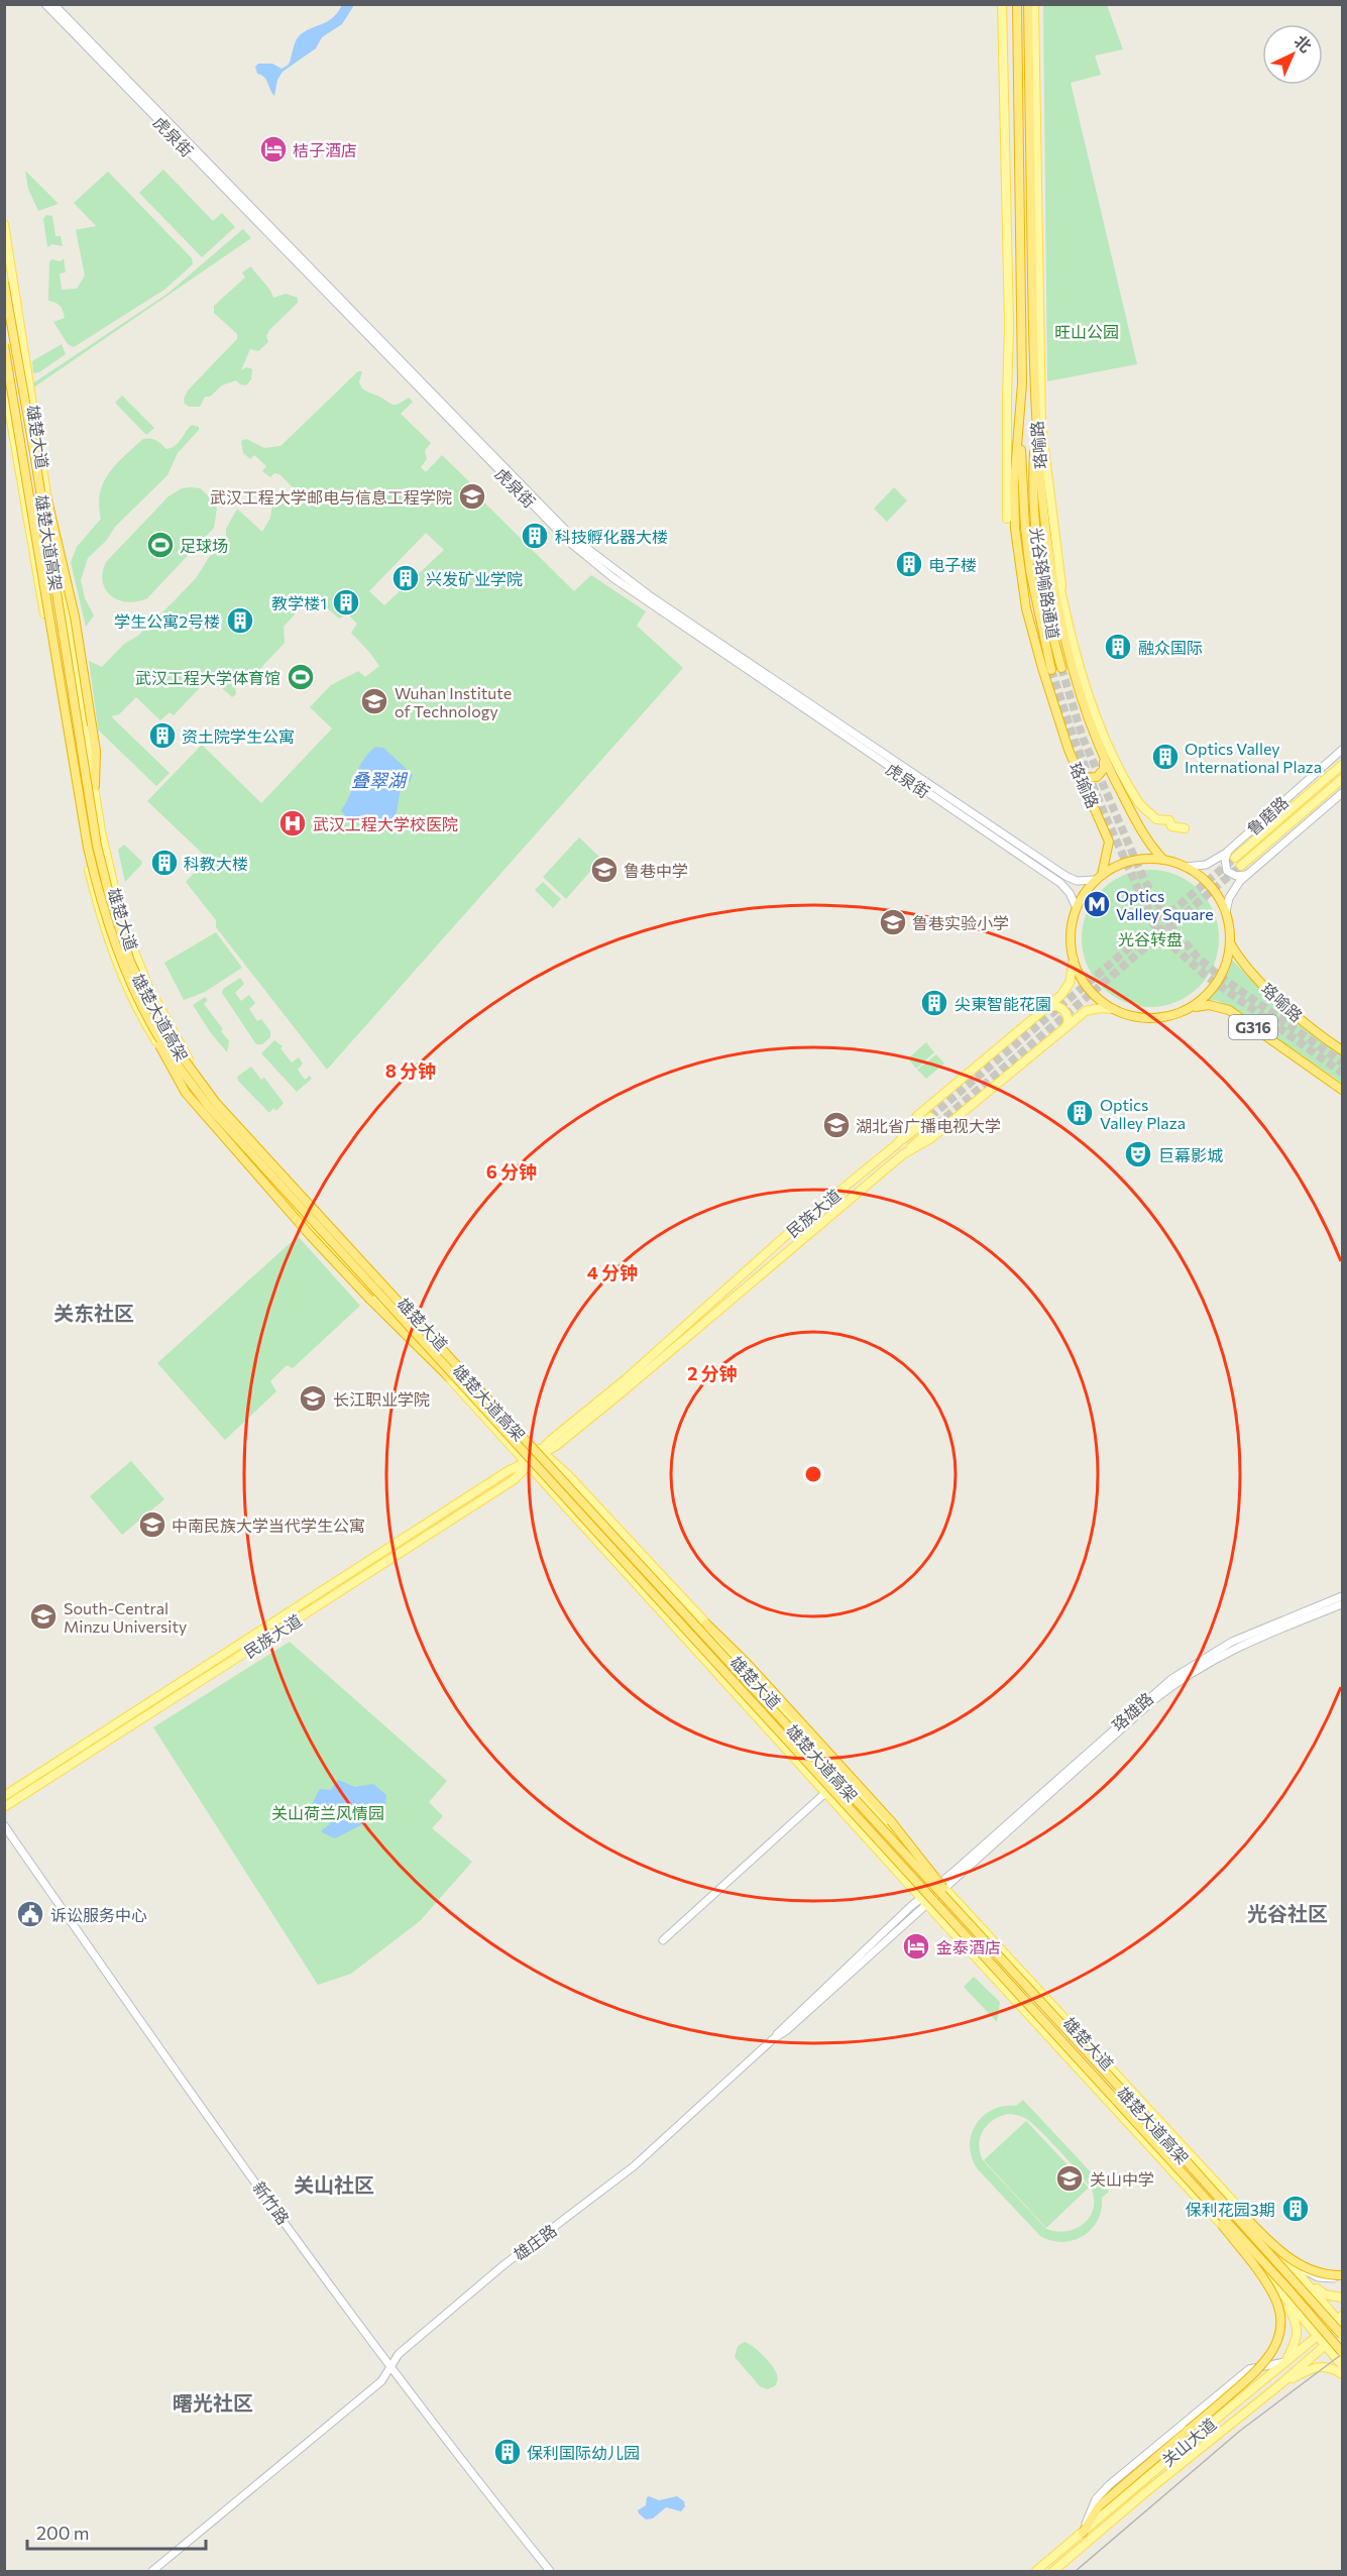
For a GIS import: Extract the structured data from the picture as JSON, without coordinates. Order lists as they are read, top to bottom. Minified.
{"streets":{"highway":["珞喻路","雄楚大道高架","光谷珞喻路通道","珞瑜路","G316"],"main road":["虎泉街","雄楚大道","鲁磨路","民族大道","珞雄路","新竹路","雄庄路","关山大道"]},"crossings":[["虎泉街","珞喻路"],["虎泉街","珞瑜路"],["虎泉街","鲁磨路"],["虎泉街","G316"],["虎泉街","民族大道"],["雄楚大道","民族大道"],["雄楚大道","雄庄路"],["雄楚大道","关山大道"],["珞喻路","光谷珞喻路通道"],["珞喻路","珞瑜路"],["珞喻路","鲁磨路"],["珞喻路","G316"],["珞喻路","民族大道"],["雄楚大道高架","关山大道"],["珞瑜路","鲁磨路"],["珞瑜路","G316"],["珞瑜路","民族大道"],["鲁磨路","G316"],["鲁磨路","民族大道"],["G316","民族大道"],["新竹路","雄庄路"]],"districts":["关东社区","光谷社区","关山社区","曙光社区"],"water":["叠翠湖"],"parks":["旺山公园","光谷转盘","关山荷兰风情园"],"places":{"hotel":["桔子酒店","金泰酒店"],"school or university":["武汉工程大学邮电与信息工程学院","Wuhan Institute of Technology","鲁巷中学","鲁巷实验小学","湖北省广播电视大学","长江职业学院","中南民族大学当代学生公寓","South-Central Minzu University","关山中学"],"building":["科技孵化器大楼","电子楼","兴发矿业学院","教学楼1","学生公寓2号楼","融众国际","资土院学生公寓","Optics Valley International Plaza","科教大楼","尖東智能花園","Optics Valley Plaza","保利花园3期","保利国际幼儿园"],"sports":["足球场","武汉工程大学体育馆"],"hospital":["武汉工程大学校医院"],"metro station":["Optics Valley Square"],"theatre":["巨幕影城"],"public building":["诉讼服务中心"]},"scale_bar":"200 m","north":"top right","rings":["8 分钟","6 分钟","4 分钟","2 分钟"]}
